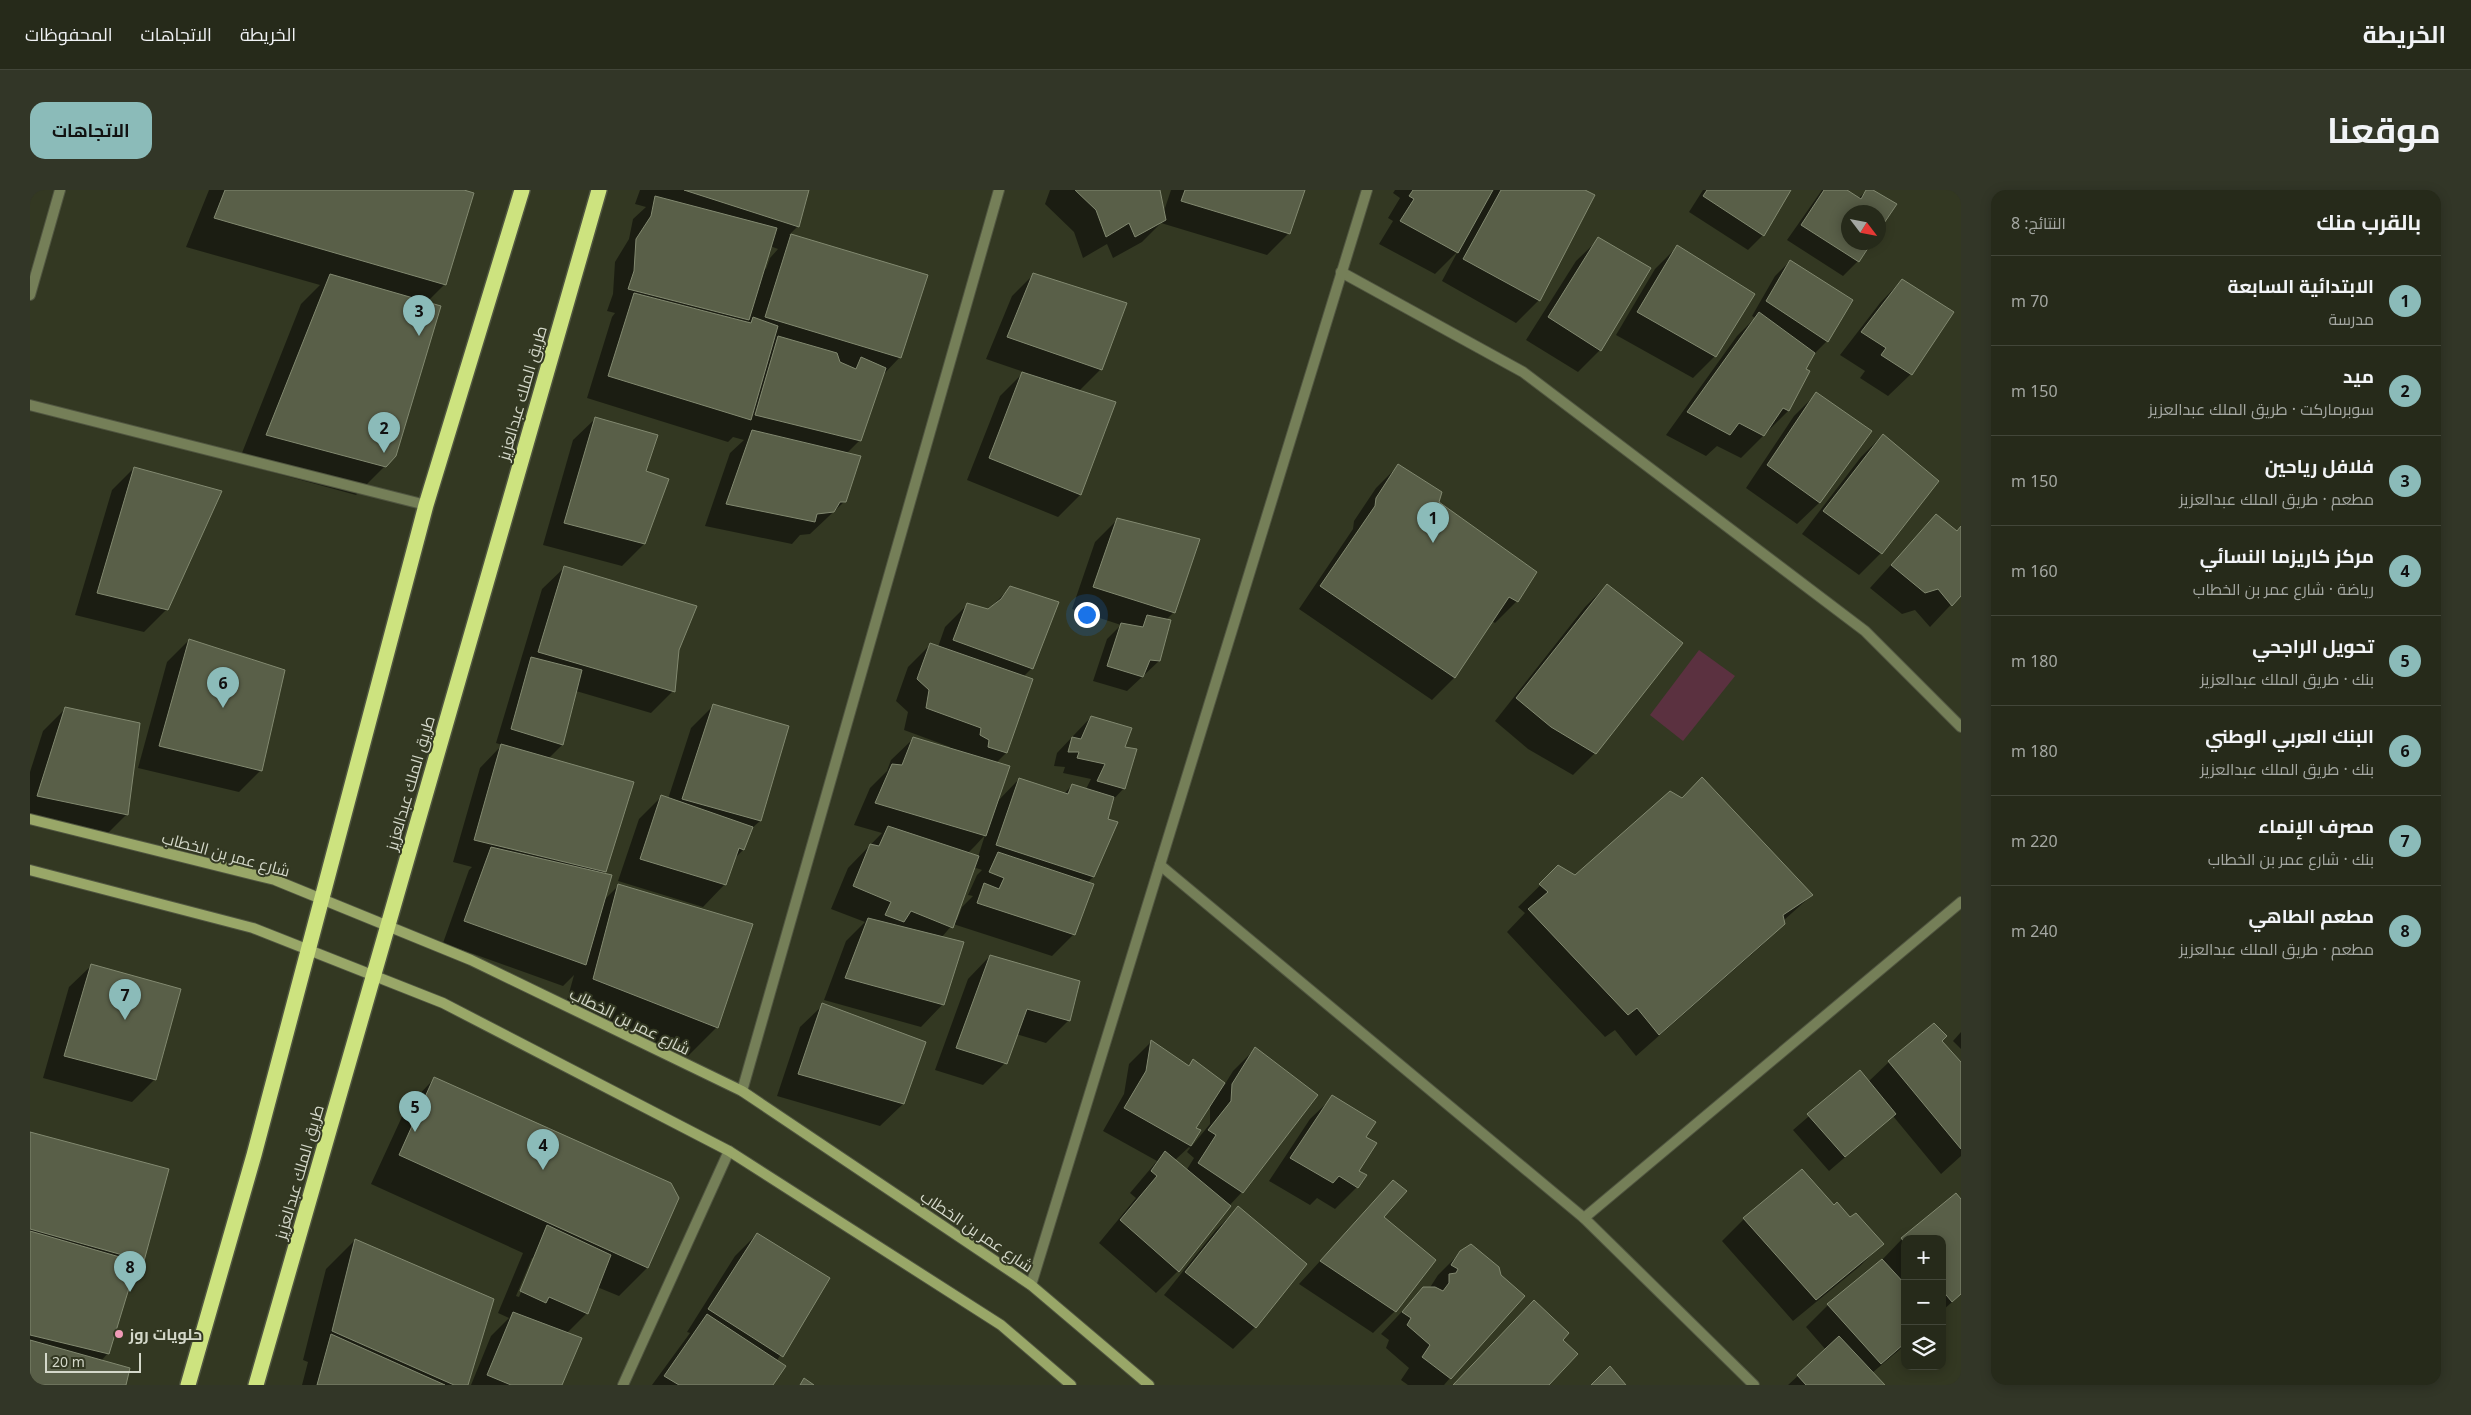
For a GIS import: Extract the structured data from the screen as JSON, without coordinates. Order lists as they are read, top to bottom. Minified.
{"streets":{"highway":["طريق الملك عبدالعزيز"],"street":["شارع عمر بن الخطاب"]},"crossings":[["طريق الملك عبدالعزيز","شارع عمر بن الخطاب"]],"places":["حلويات روز"],"scale_bar":"20 m","north":"bottom right","page":{"header":"الخريطة","nav":["الخريطة","الاتجاهات","المحفوظات"],"title":"موقعنا","buttons":"الاتجاهات","heading":["بالقرب منك","النتائج: 8"],"list":[{"mark":"1","name":"الابتدائية السابعة","note":"مدرسة","value":"70 m"},{"mark":"2","name":"ميد","note":"سوبرماركت · طريق الملك عبدالعزيز","value":"150 m"},{"mark":"3","name":"فلافل رياحين","note":"مطعم · طريق الملك عبدالعزيز","value":"150 m"},{"mark":"4","name":"مركز كاريزما النسائي","note":"رياضة · شارع عمر بن الخطاب","value":"160 m"},{"mark":"5","name":"تحويل الراجحي","note":"بنك · طريق الملك عبدالعزيز","value":"180 m"},{"mark":"6","name":"البنك العربي الوطني","note":"بنك · طريق الملك عبدالعزيز","value":"180 m"},{"mark":"7","name":"مصرف الإنماء","note":"بنك · شارع عمر بن الخطاب","value":"220 m"},{"mark":"8","name":"مطعم الطاهي","note":"مطعم · طريق الملك عبدالعزيز","value":"240 m"}],"pins":["3","2","1","6","7","5","4","8"],"map_buttons":["+","−"],"scale":"20 m"}}
